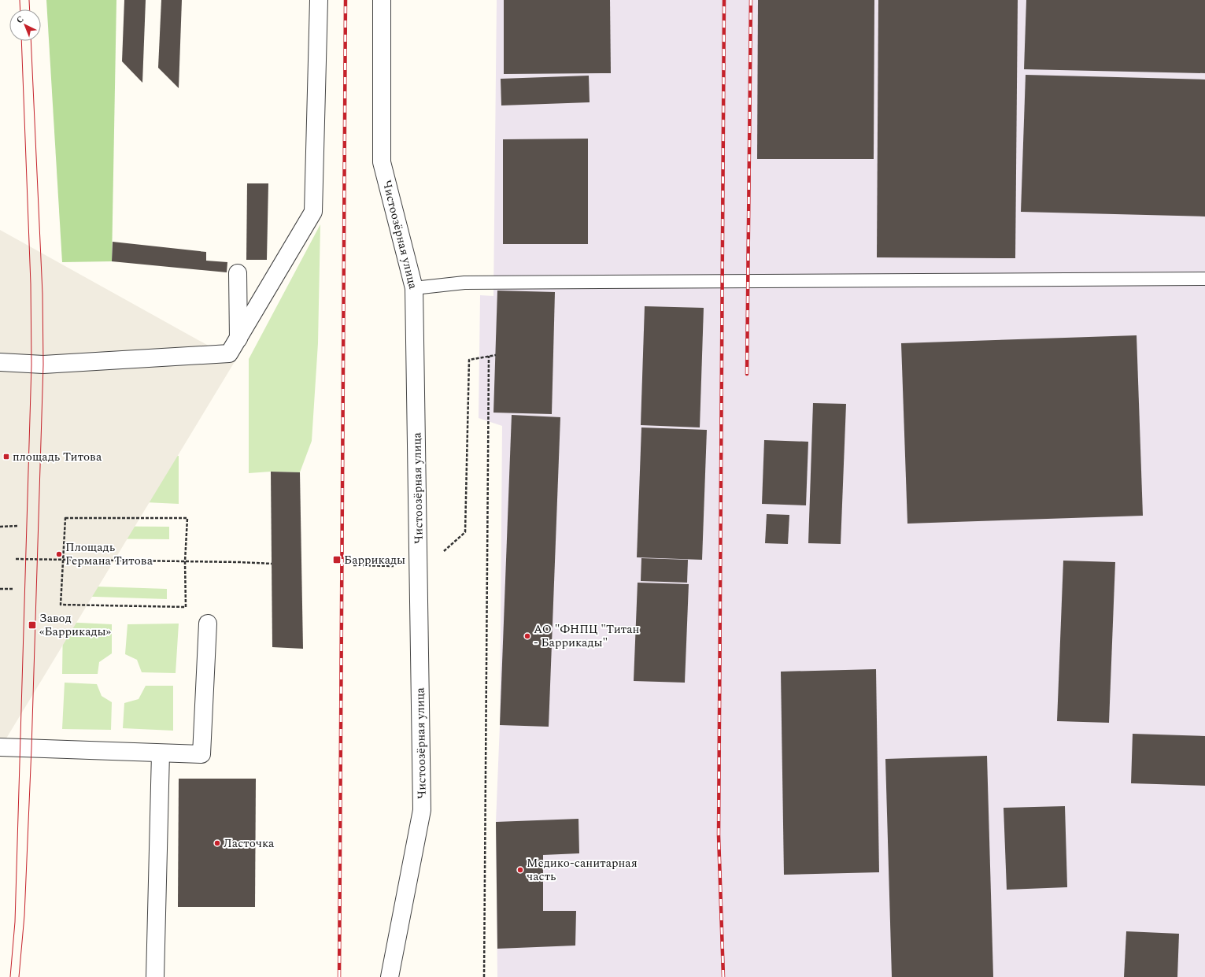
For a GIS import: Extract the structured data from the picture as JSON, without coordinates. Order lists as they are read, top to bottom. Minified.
{"streets":{"street":["Чистоозёрная улица"]},"places":{"transit":["площадь Титова","Баррикады","Завод «Баррикады»"],"other":["Площадь Германа Титова","АО \"ФНПЦ \"Титан - Баррикады\"","Ласточка","Медико-санитарная часть"]},"north":"top left"}
